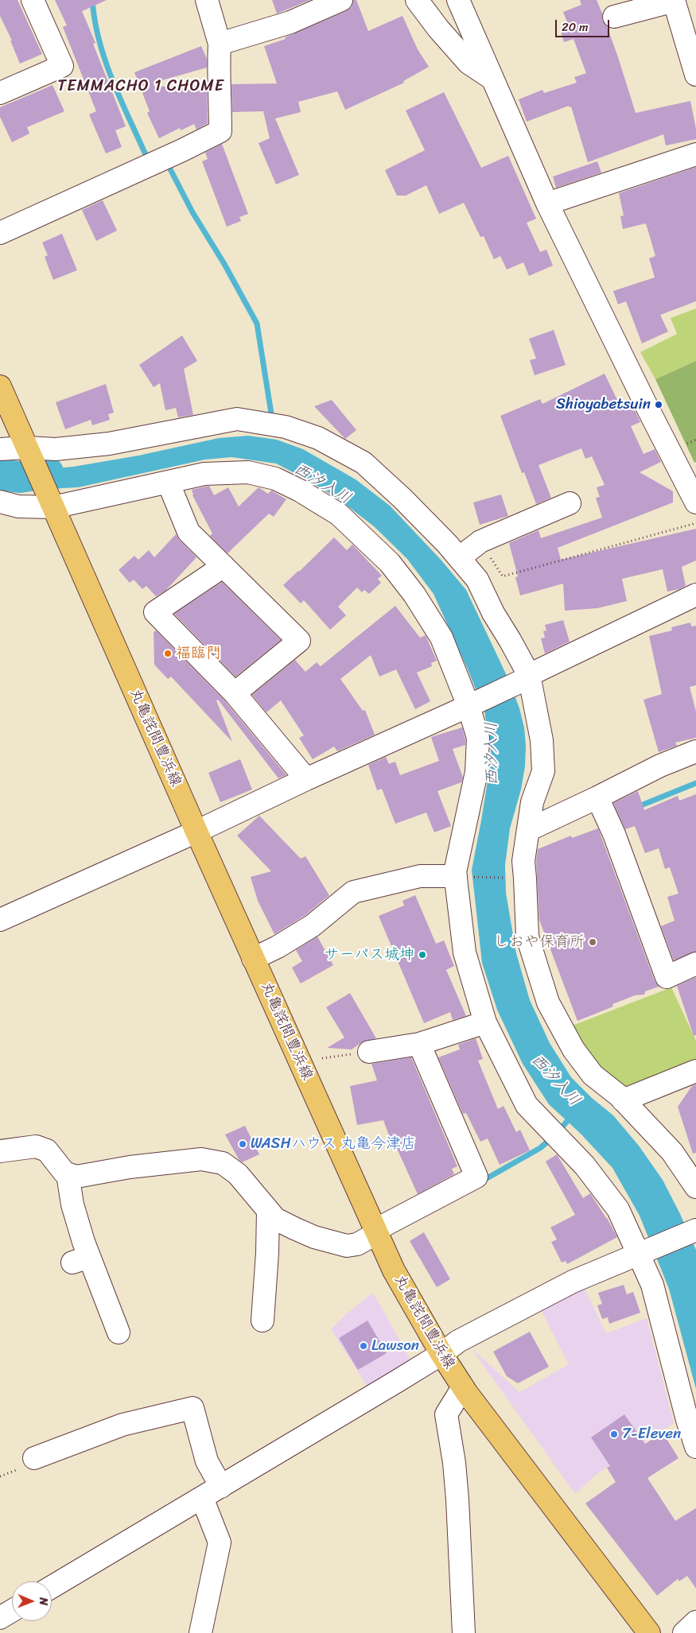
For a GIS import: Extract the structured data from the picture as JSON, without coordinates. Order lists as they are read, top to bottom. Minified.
{"streets":{"main road":["丸亀詫間豊浜線"]},"districts":["TEMMACHO 1 CHOME"],"water":["西汐入川"],"places":["Shioyabetsuin","福臨門","しおや保育所","サーパス城坤","WASHハウス 丸亀今津店","Lawson","7-Eleven"],"scale_bar":"20 m","north":"right"}
